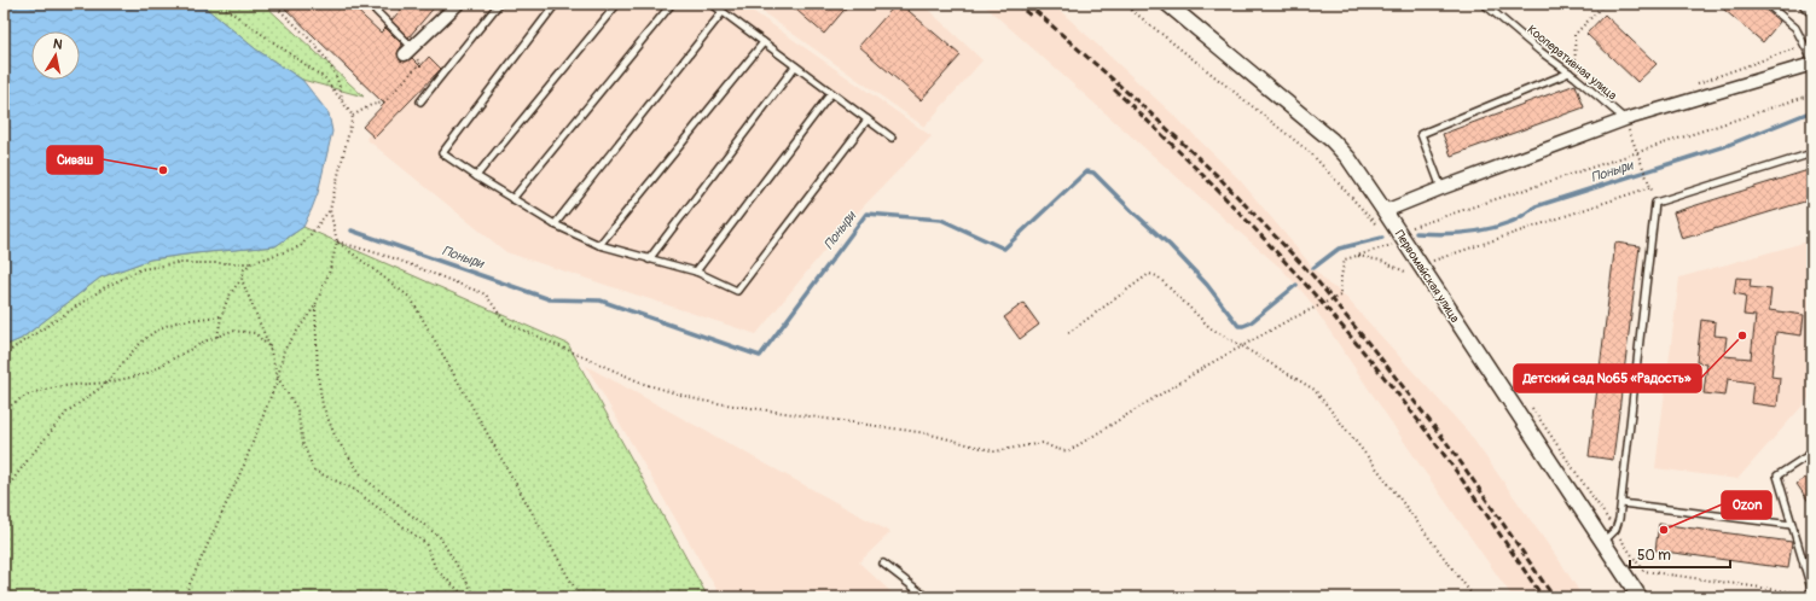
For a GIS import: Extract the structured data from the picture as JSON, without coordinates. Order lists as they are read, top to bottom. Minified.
{"streets":{"street":["Первомайская улица"],"lane":["Кооперативная улица"]},"water":["Поныри"],"places":["Сиваш","Детский сад №65 «Радость»","Ozon"],"scale_bar":"50 m","north":"top"}
